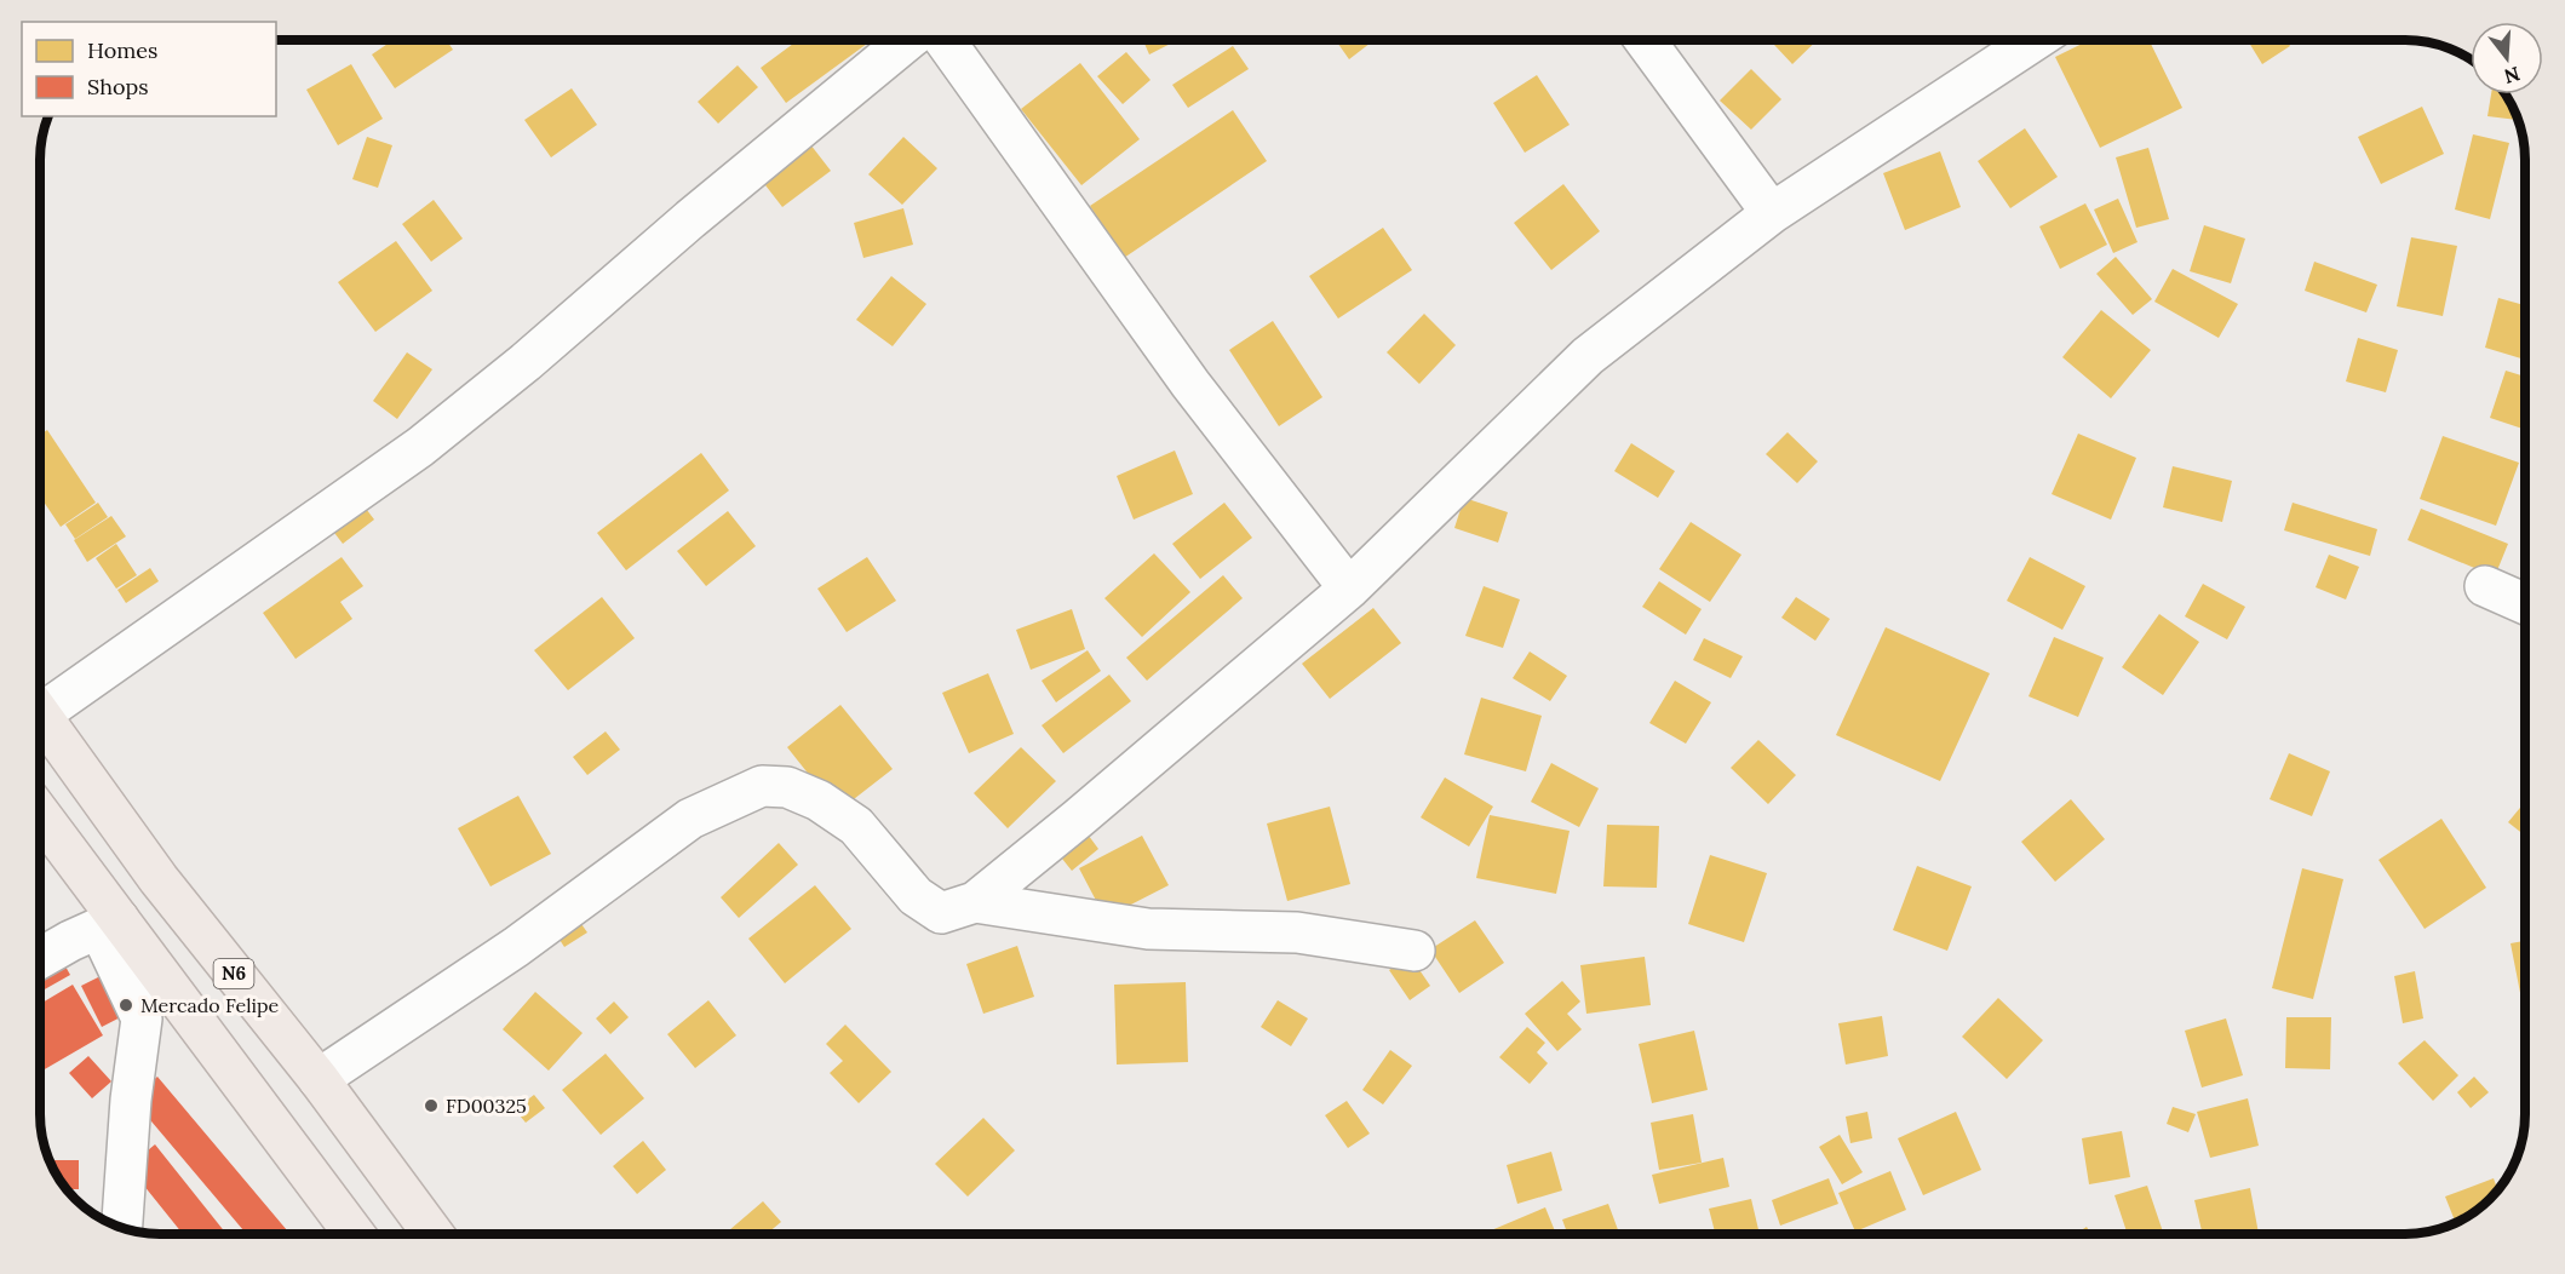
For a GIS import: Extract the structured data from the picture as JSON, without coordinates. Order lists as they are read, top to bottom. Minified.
{"streets":{"highway":["N6"]},"places":["Mercado Felipe","FD00325"],"legend":["Homes","Shops"],"north":"bottom"}
